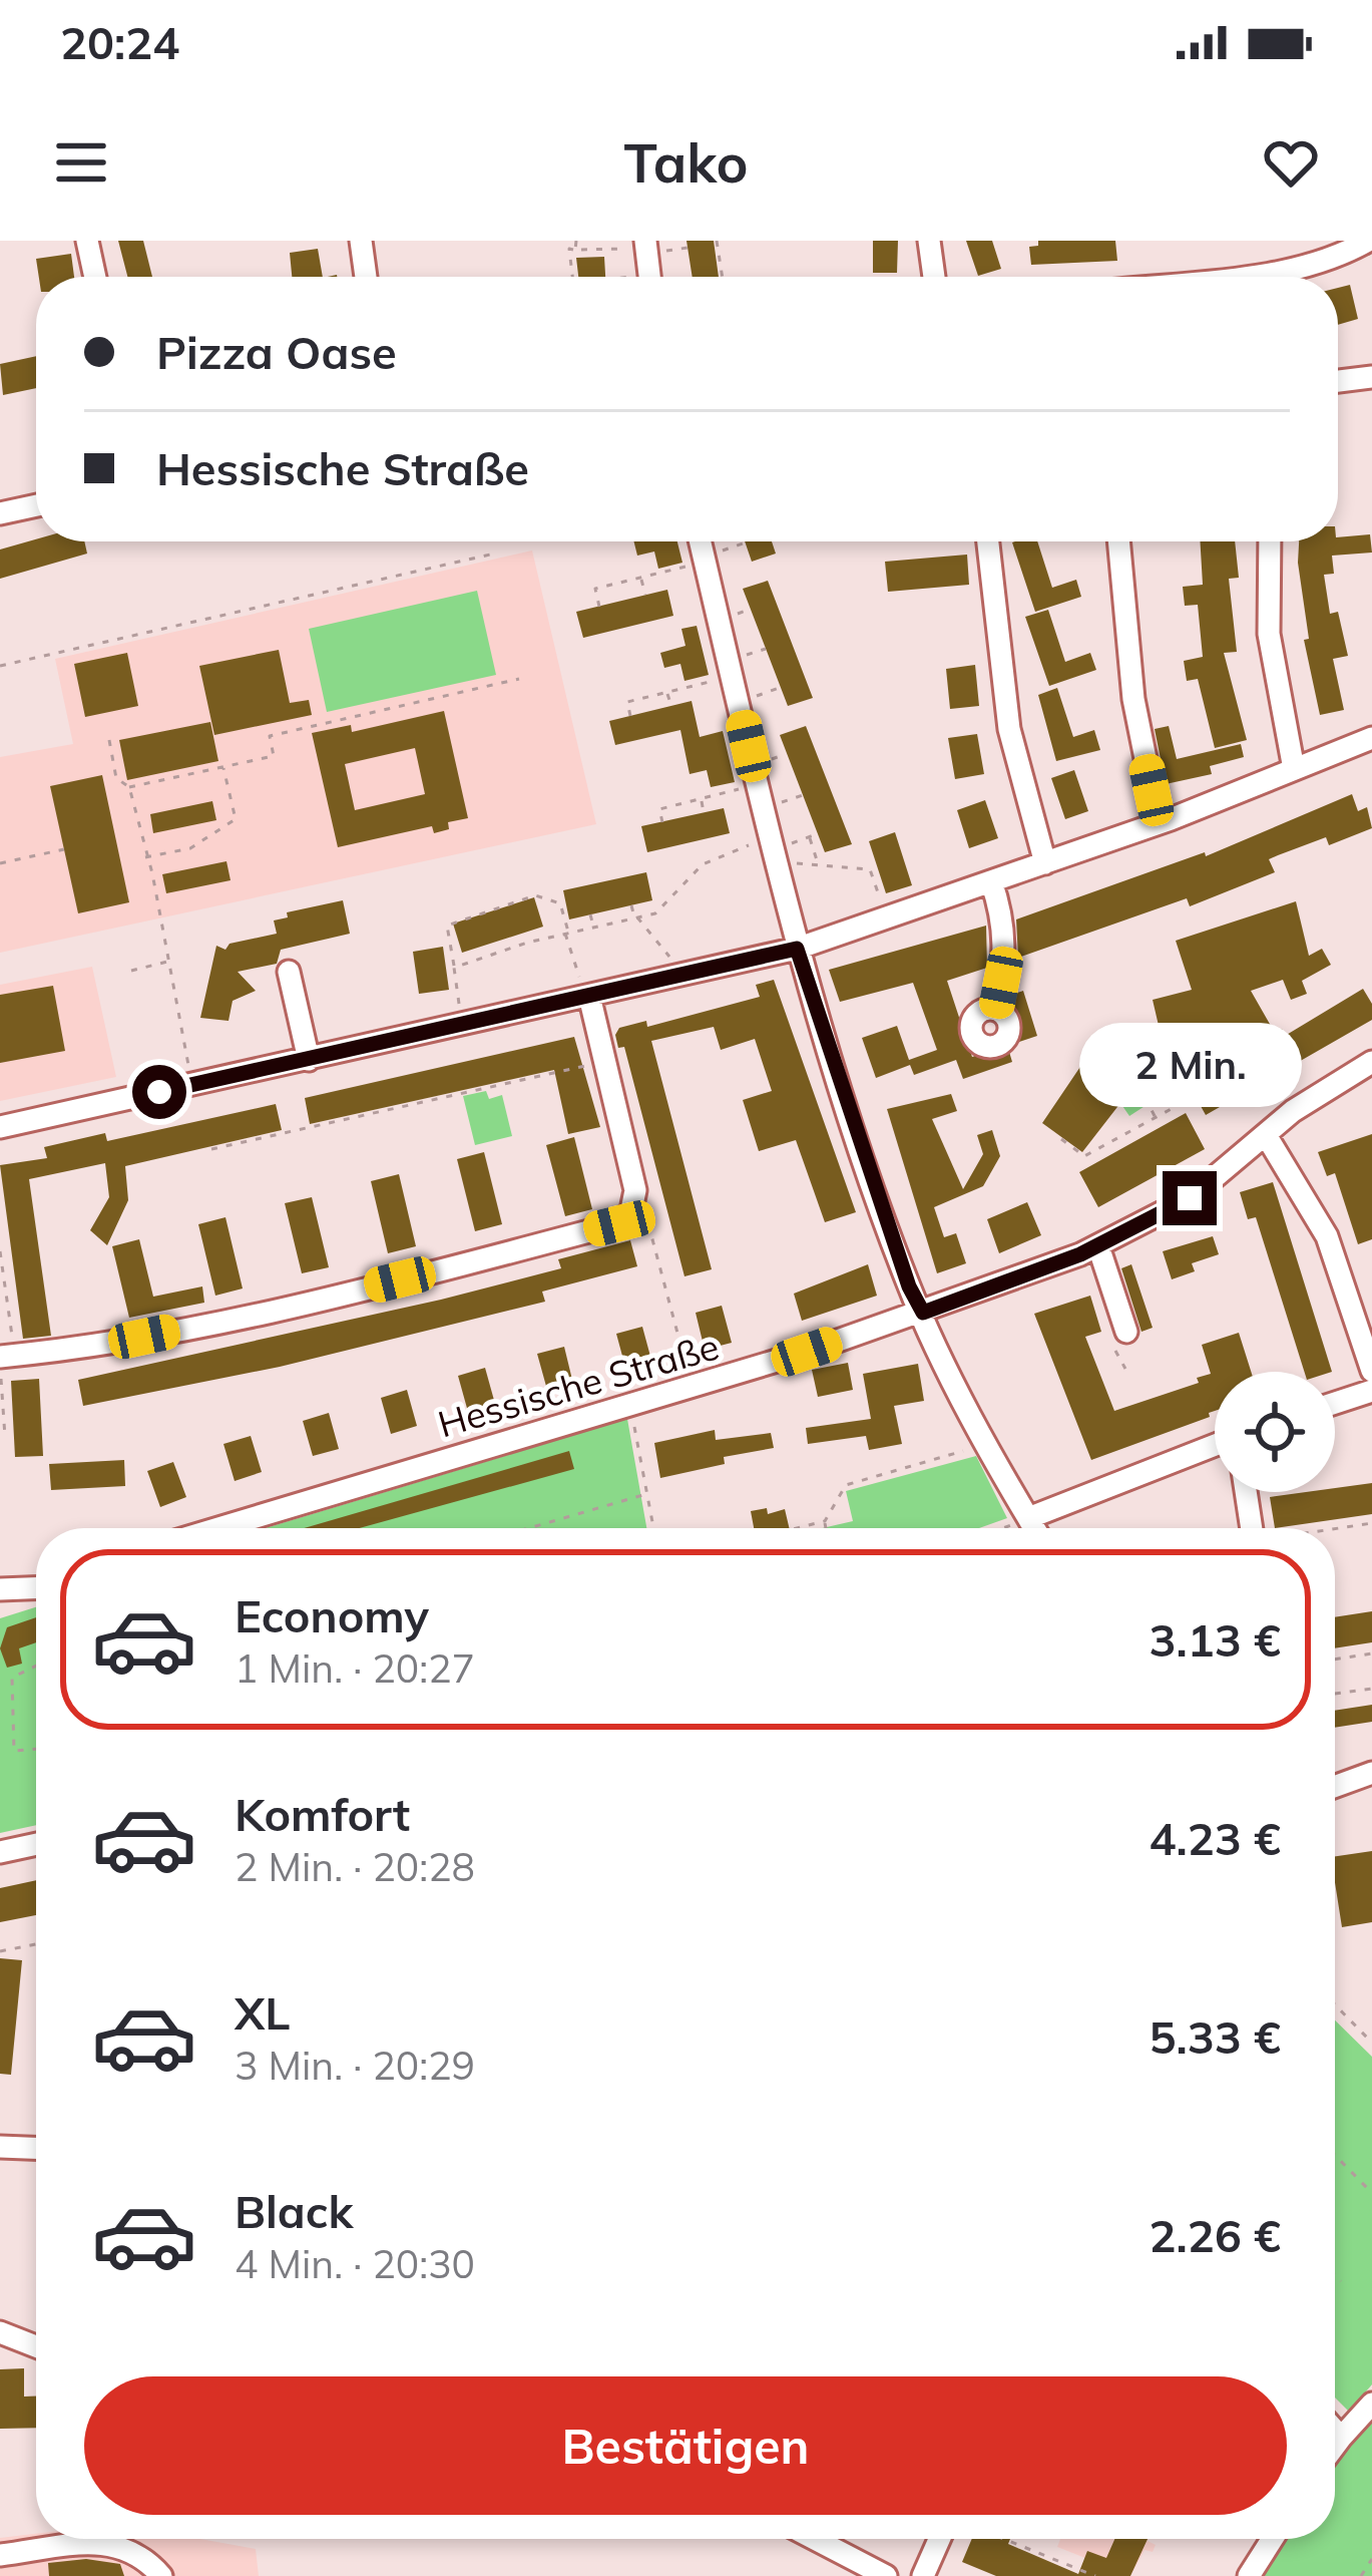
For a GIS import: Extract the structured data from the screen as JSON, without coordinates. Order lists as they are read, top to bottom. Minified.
{"streets":{"street":["Hessische Straße"]},"page":{"status":"20:24","header":"Tako","banner":["Pizza Oase","Hessische Straße"],"bubble":"2 Min.","list":[{"name":"Economy","note":"1 Min. · 20:27","value":"3.13 €"},{"name":"Komfort","note":"2 Min. · 20:28","value":"4.23 €"},{"name":"XL","note":"3 Min. · 20:29","value":"5.33 €"},{"name":"Black","note":"4 Min. · 20:30","value":"2.26 €"}],"buttons":"Bestätigen"}}
